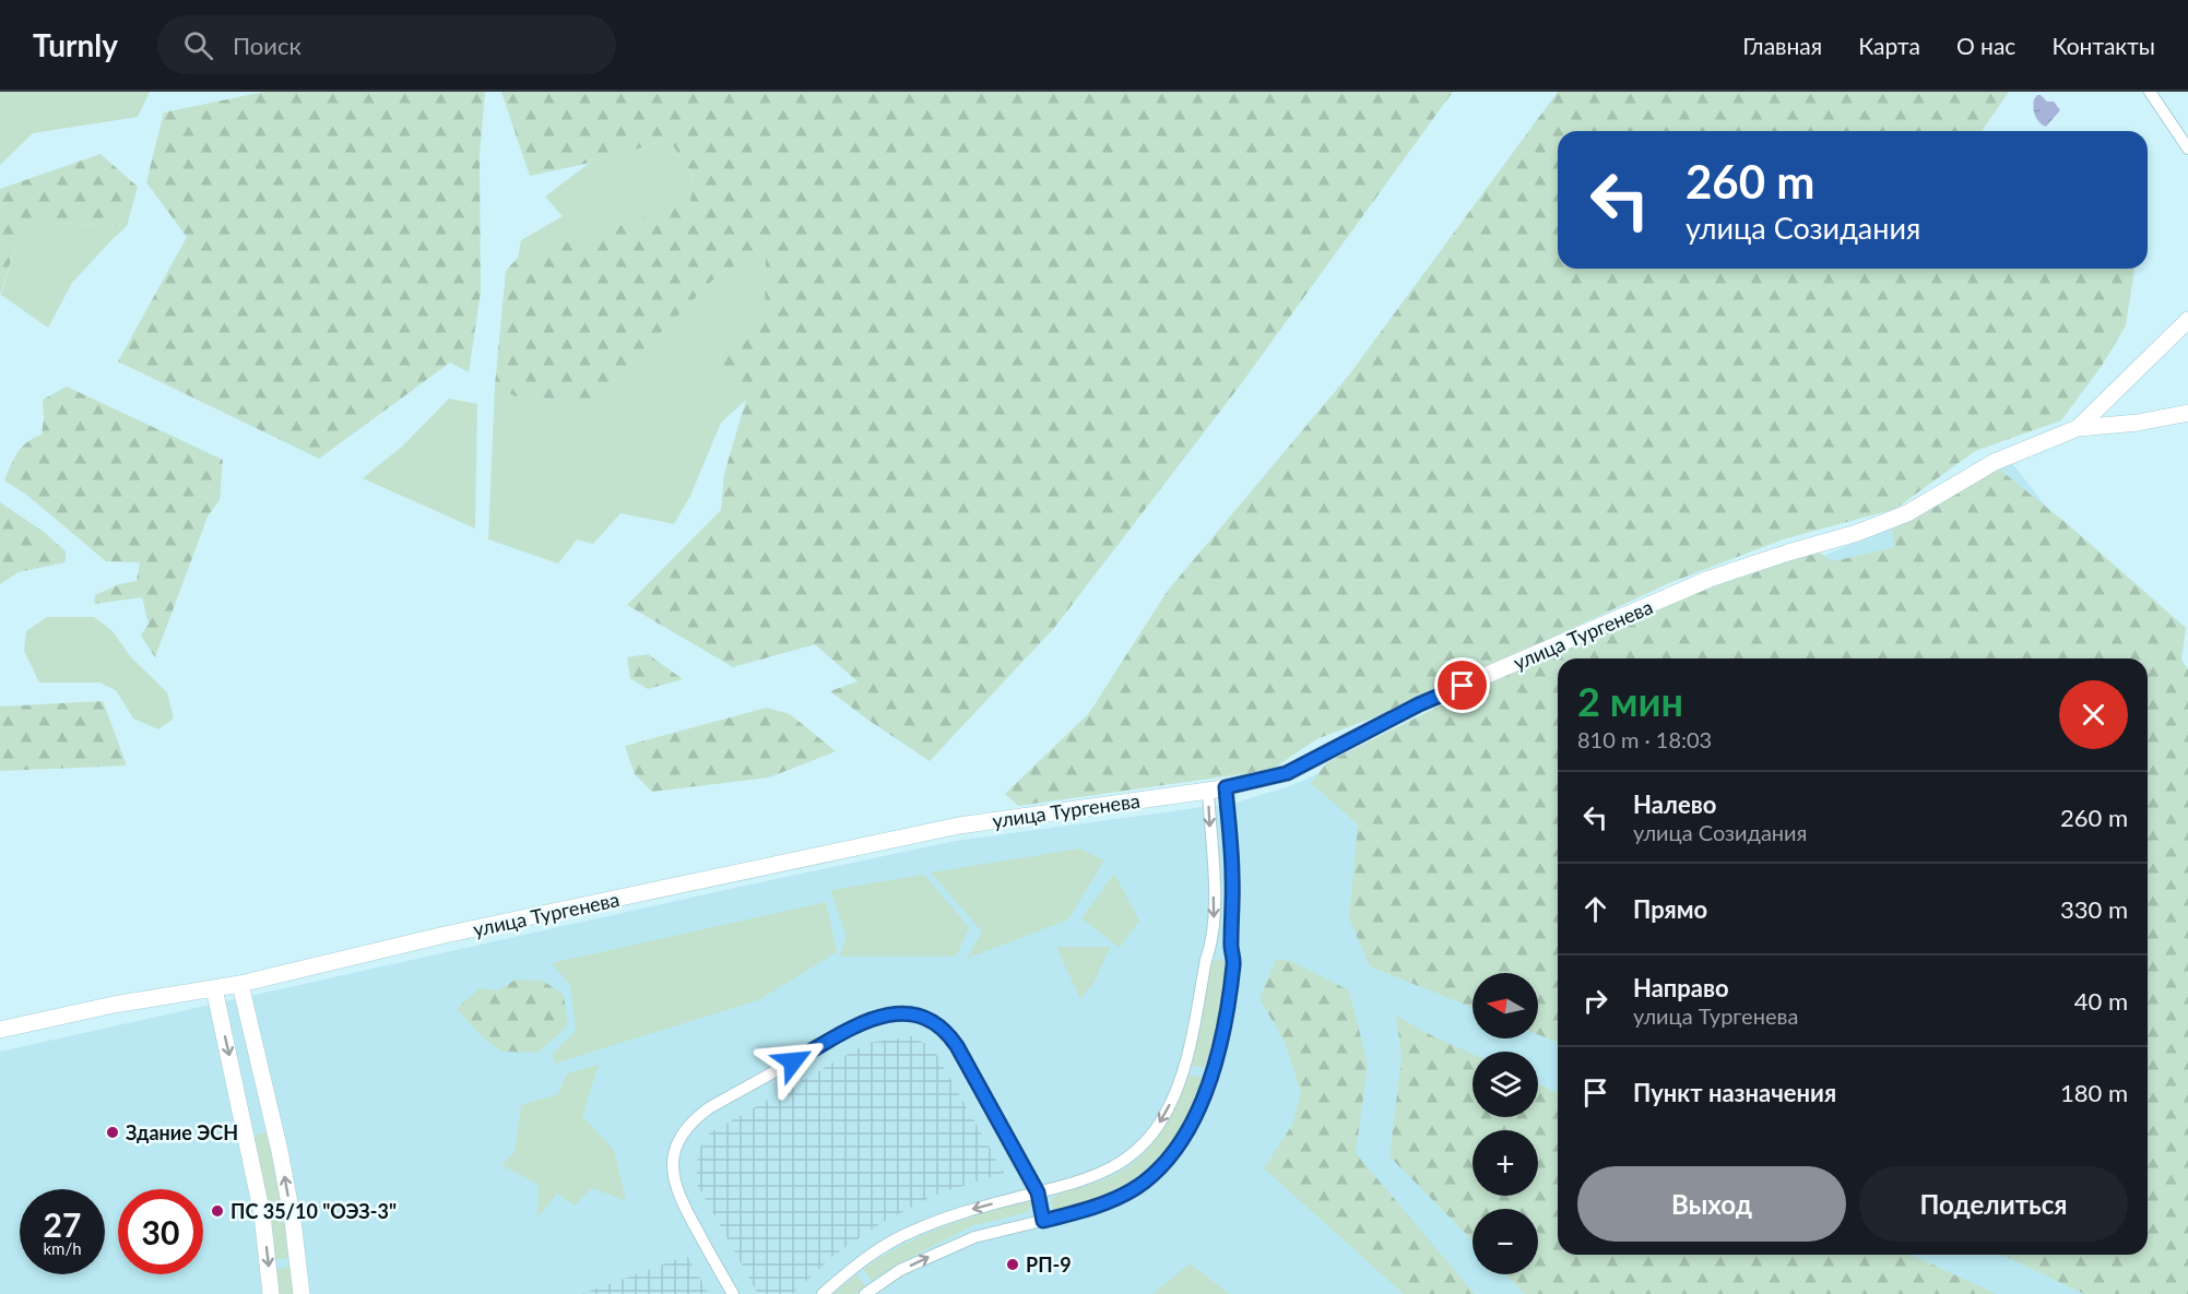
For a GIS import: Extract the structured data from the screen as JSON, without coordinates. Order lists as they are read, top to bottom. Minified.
{"streets":{"street":["улица Тургенева"]},"places":["Здание ЭСН","ПС 35/10 \"ОЭЗ-3\"","РП-9"],"north":"left","page":{"header":"Turnly","search":"Поиск","nav":["Главная","Карта","О нас","Контакты"],"turn":["260 m","улица Созидания"],"heading":["2 мин","810 m · 18:03"],"list":[{"name":"Налево","note":"улица Созидания","value":"260 m"},{"name":"Прямо","value":"330 m"},{"name":"Направо","note":"улица Тургенева","value":"40 m"},{"name":"Пункт назначения","value":"180 m"}],"map_buttons":["+","−"],"buttons":["Выход","Поделиться"],"speed":"27 km/h","limit":"30"}}
